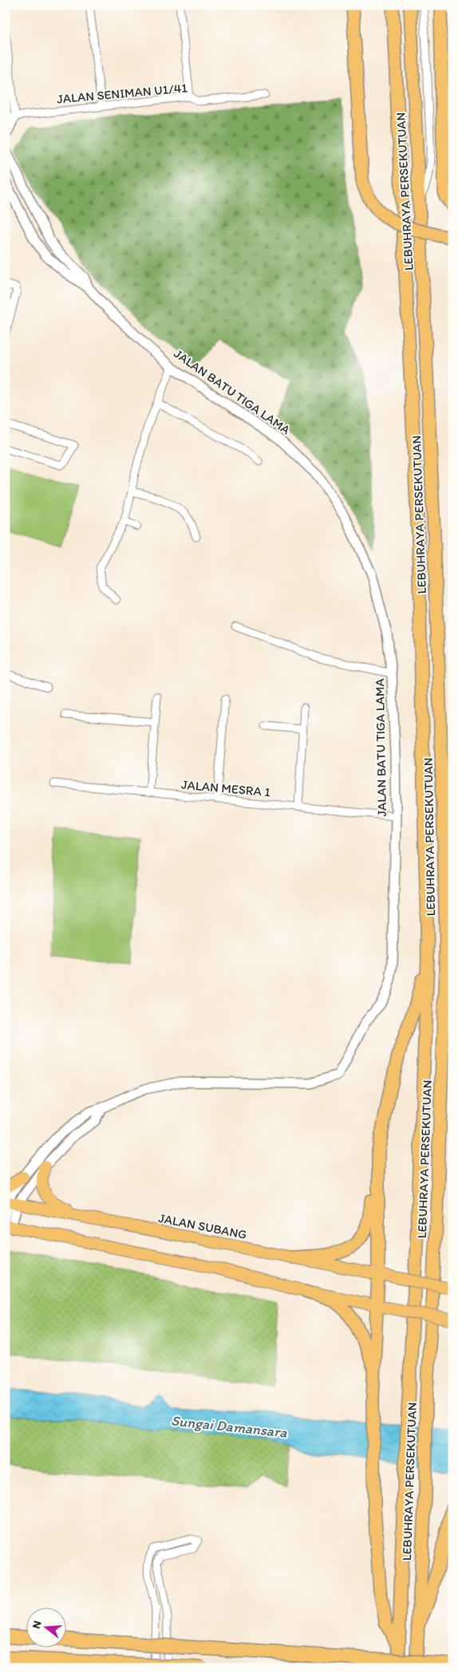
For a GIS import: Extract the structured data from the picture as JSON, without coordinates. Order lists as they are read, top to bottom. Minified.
{"streets":{"highway":["LEBUHRAYA PERSEKUTUAN"],"main road":["JALAN SUBANG"],"street":["JALAN SENIMAN U1/41","JALAN BATU TIGA LAMA","JALAN MESRA 1"]},"crossings":[["JALAN BATU TIGA LAMA","JALAN MESRA 1"],["JALAN BATU TIGA LAMA","JALAN SUBANG"]],"water":["Sungai Damansara"],"north":"left"}
